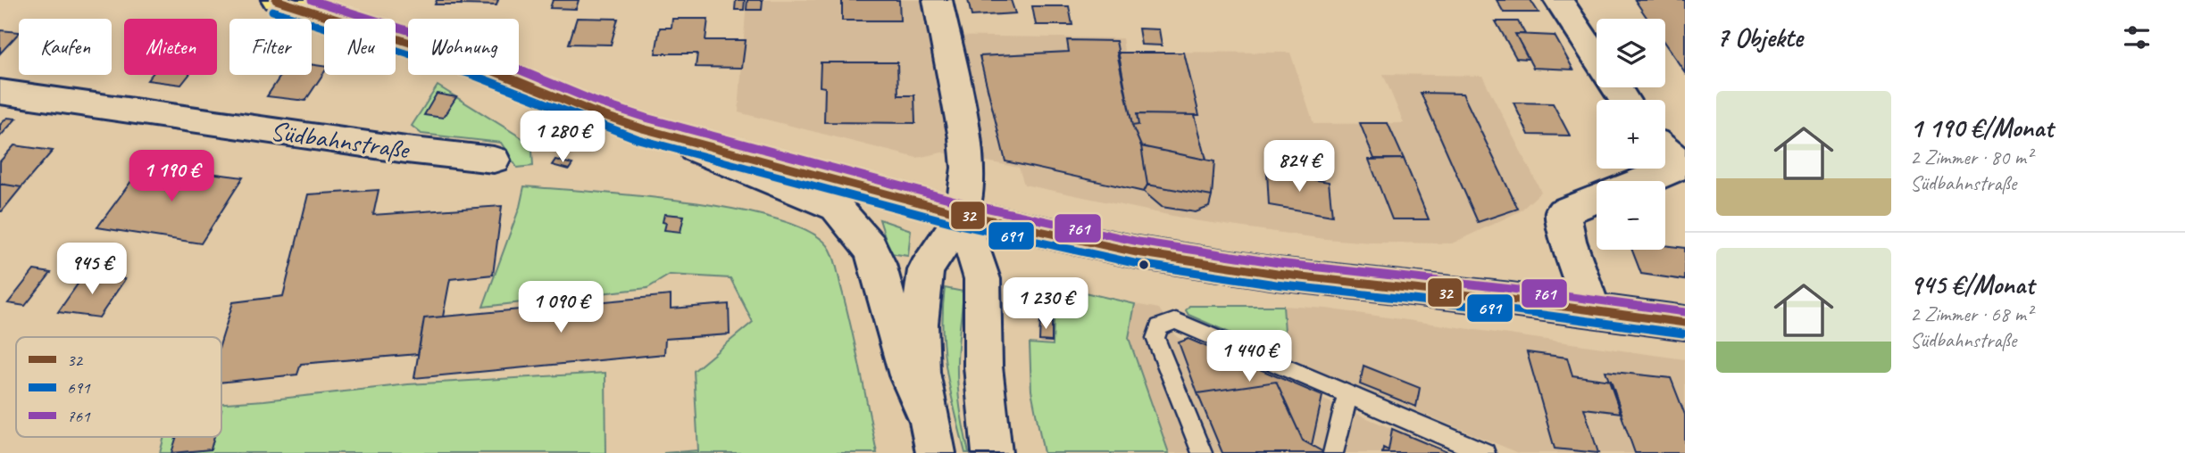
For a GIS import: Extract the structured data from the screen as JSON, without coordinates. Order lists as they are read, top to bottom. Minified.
{"streets":{"street":["Südbahnstraße"]},"lines":["transit line 32","transit line 761","transit line 691"],"legend":["32","691","761"],"page":{"heading":"7 Objekte","map_buttons":["+","−"],"chip":["Kaufen","Mieten","Filter","Neu","Wohnung"],"list":[{"name":"1 190 €/Monat","note":"2 Zimmer · 80 m² · Südbahnstraße"},{"name":"945 €/Monat","note":"2 Zimmer · 68 m² · Südbahnstraße"}],"price":["1 280 €","824 €","1 190 €","945 €","1 230 €","1 090 €","1 440 €"]}}
